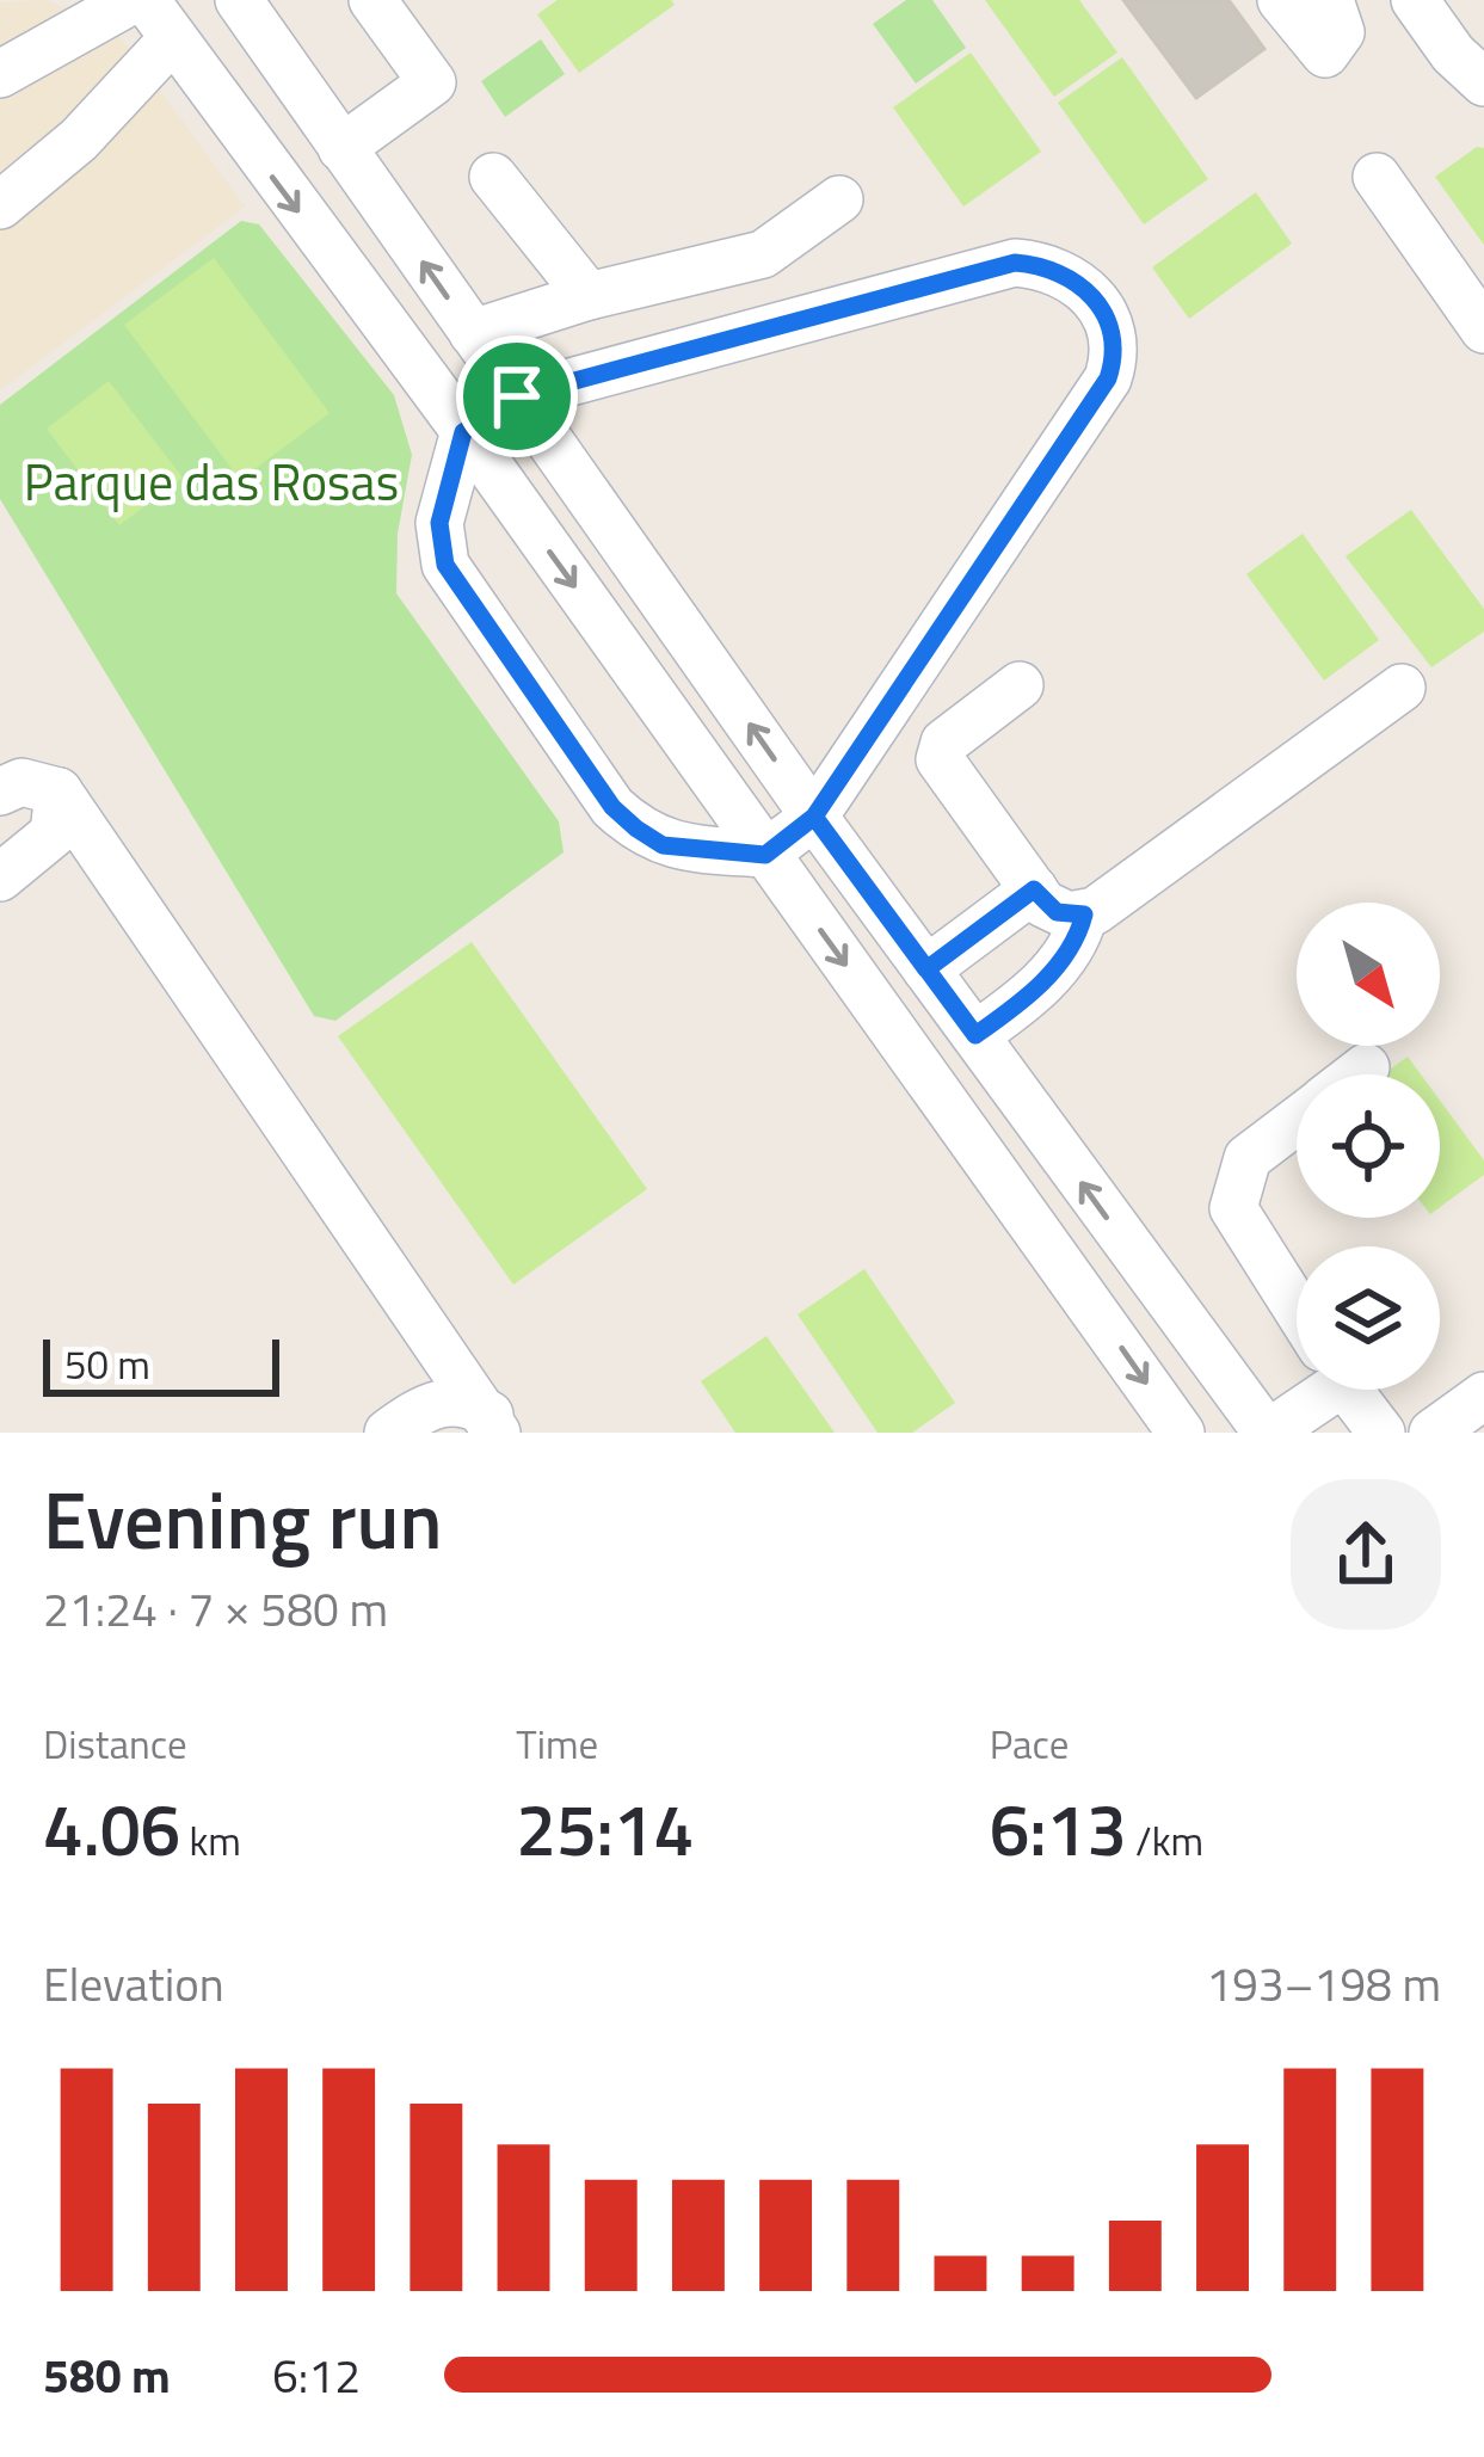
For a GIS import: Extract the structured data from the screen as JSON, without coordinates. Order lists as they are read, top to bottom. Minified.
{"parks":["Parque das Rosas"],"scale_bar":"50 m","north":"bottom right","page":{"scale":"50 m","heading":["Evening run","21:24 · 7 × 580 m"],"stats":[["Distance","4.06 km"],["Time","25:14"],["Pace","6:13 /km"]],"chart":["Elevation","193–198 m"],"list":[{"name":"580 m","note":"6:12"}]}}
